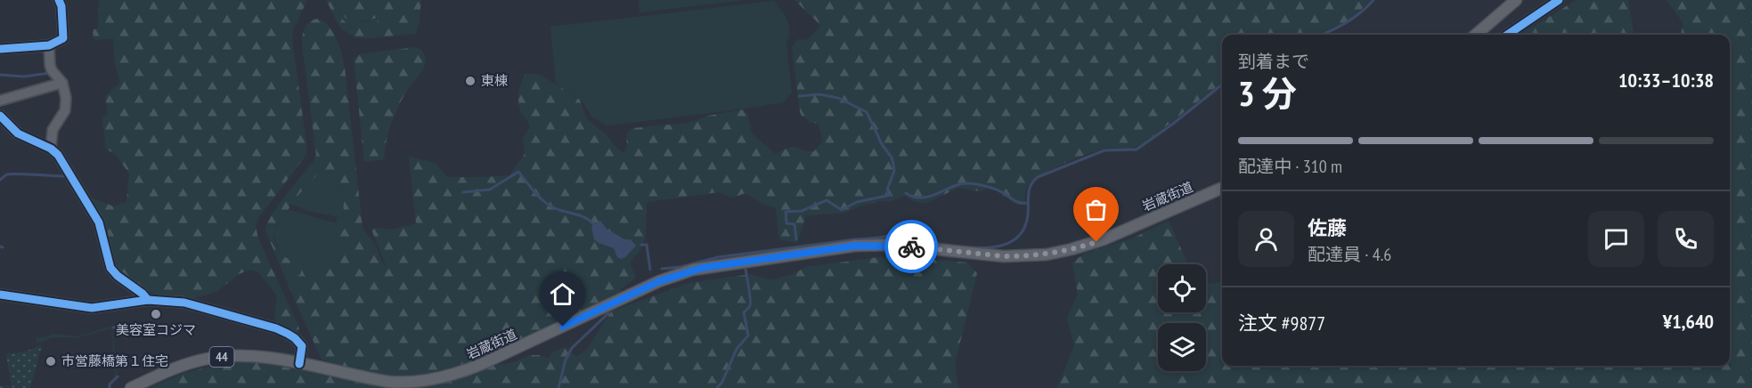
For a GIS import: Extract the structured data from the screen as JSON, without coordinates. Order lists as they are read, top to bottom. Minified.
{"streets":{"main road":["岩蔵街道","44"]},"places":["東棟","美容室コジマ","市営藤橋第１住宅"],"page":{"heading":["3 分","到着まで","10:33–10:38"],"panel":["佐藤","配達員 · 4.6","注文 #9877","¥1,640"],"bar":"配達中 · 310 m"}}
